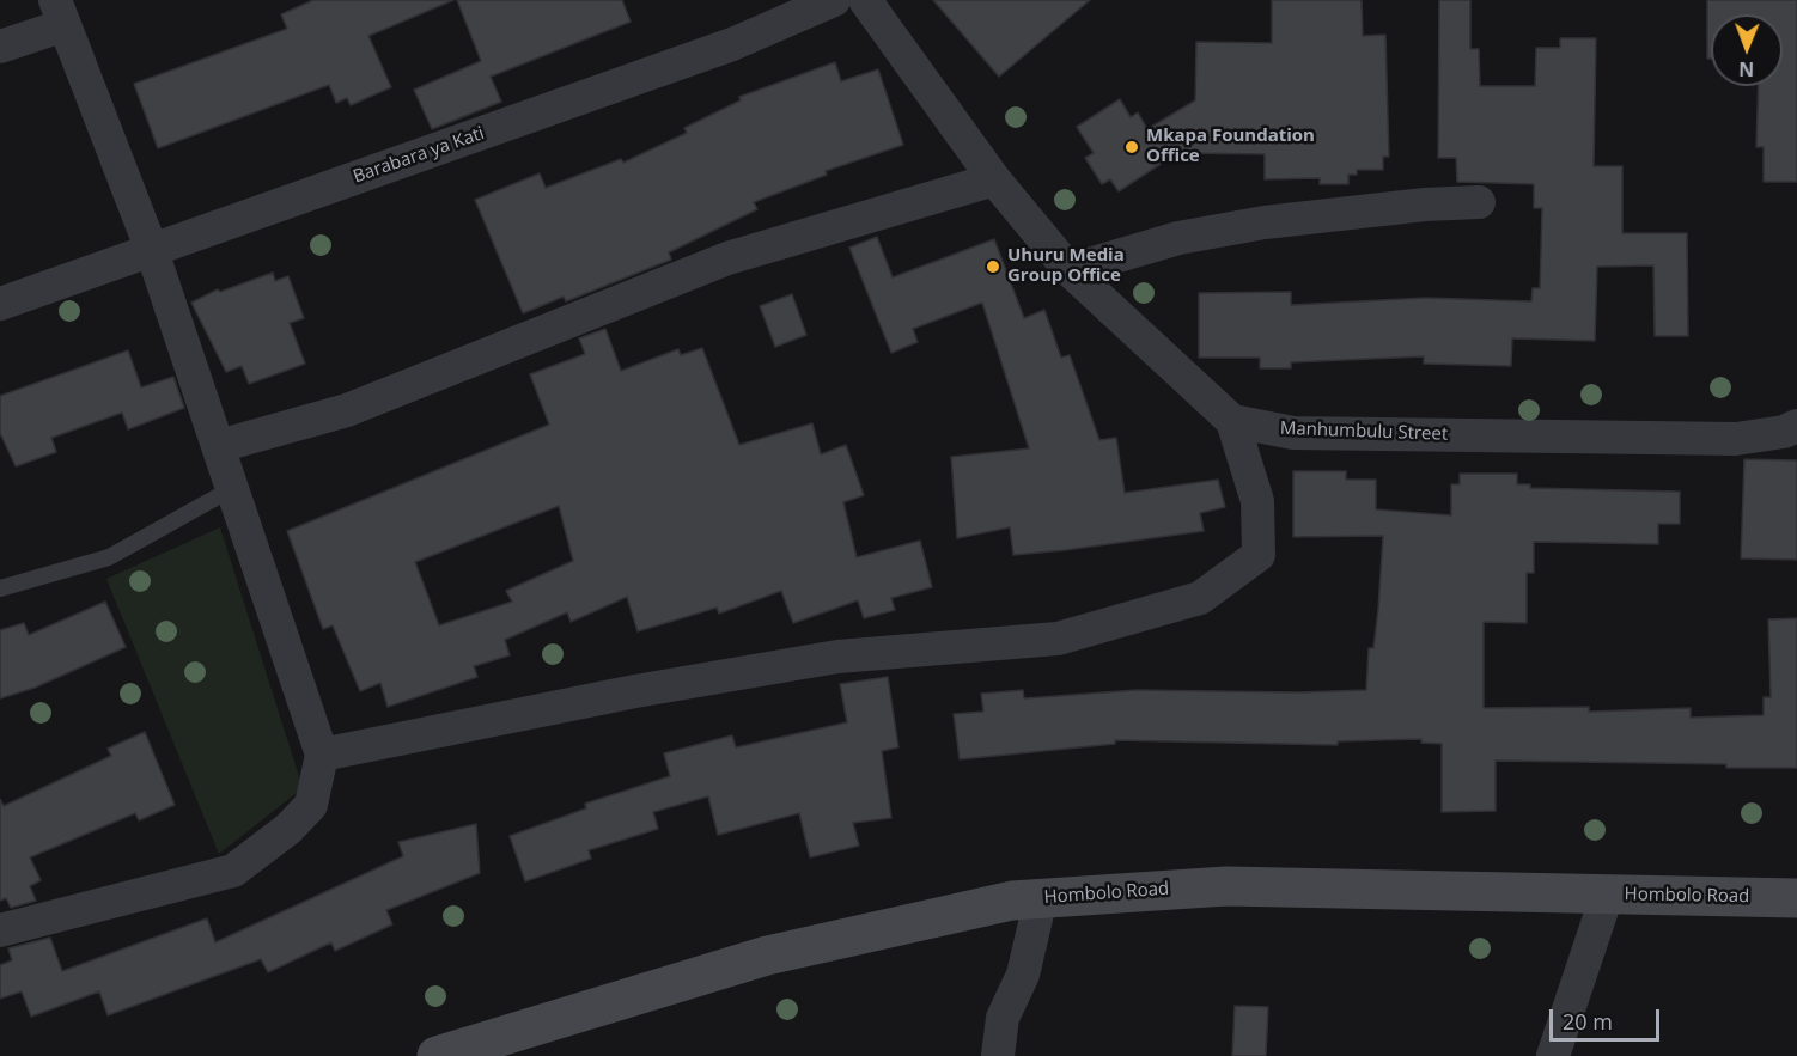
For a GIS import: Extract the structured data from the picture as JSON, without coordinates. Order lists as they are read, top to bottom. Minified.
{"streets":{"street":["Barabara ya Kati","Manhumbulu Street","Hombolo Road"]},"places":["Mkapa Foundation Office","Uhuru Media Group Office"],"scale_bar":"20 m","north":"bottom"}
